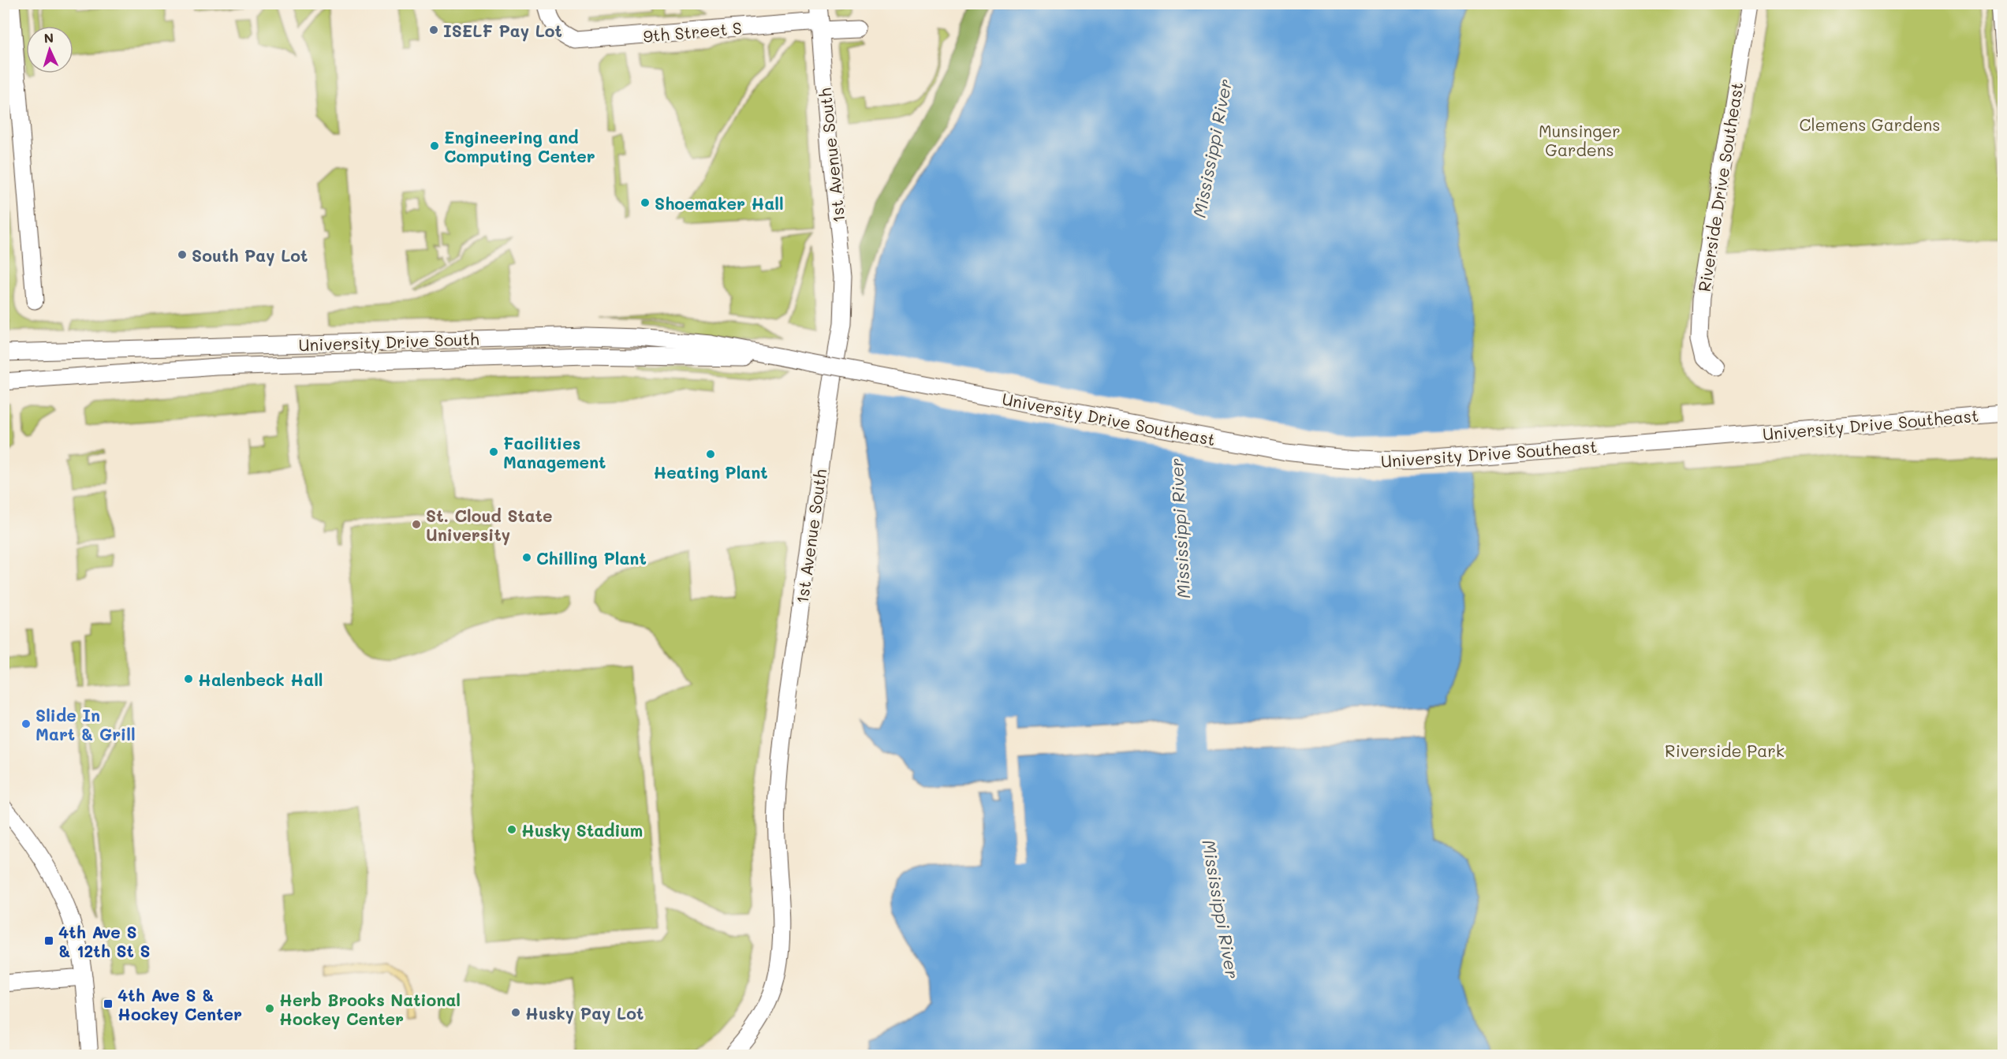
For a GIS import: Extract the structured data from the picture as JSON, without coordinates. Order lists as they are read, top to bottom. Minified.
{"streets":{"street":["9th Street S","1st Avenue South","Riverside Drive Southeast","University Drive South","University Drive Southeast"]},"crossings":[["9th Street S","1st Avenue South"],["University Drive South","University Drive Southeast"]],"water":["Mississippi River"],"parks":["Clemens Gardens","Munsinger Gardens","Riverside Park"],"places":{"other":["ISELF Pay Lot","Engineering and Computing Center","Shoemaker Hall","South Pay Lot","Facilities Management","Heating Plant","St. Cloud State University","Chilling Plant","Halenbeck Hall","Slide In Mart & Grill","Husky Stadium","Herb Brooks National Hockey Center","Husky Pay Lot"],"transit":["4th Ave S & 12th St S","4th Ave S & Hockey Center"]},"north":"top"}
